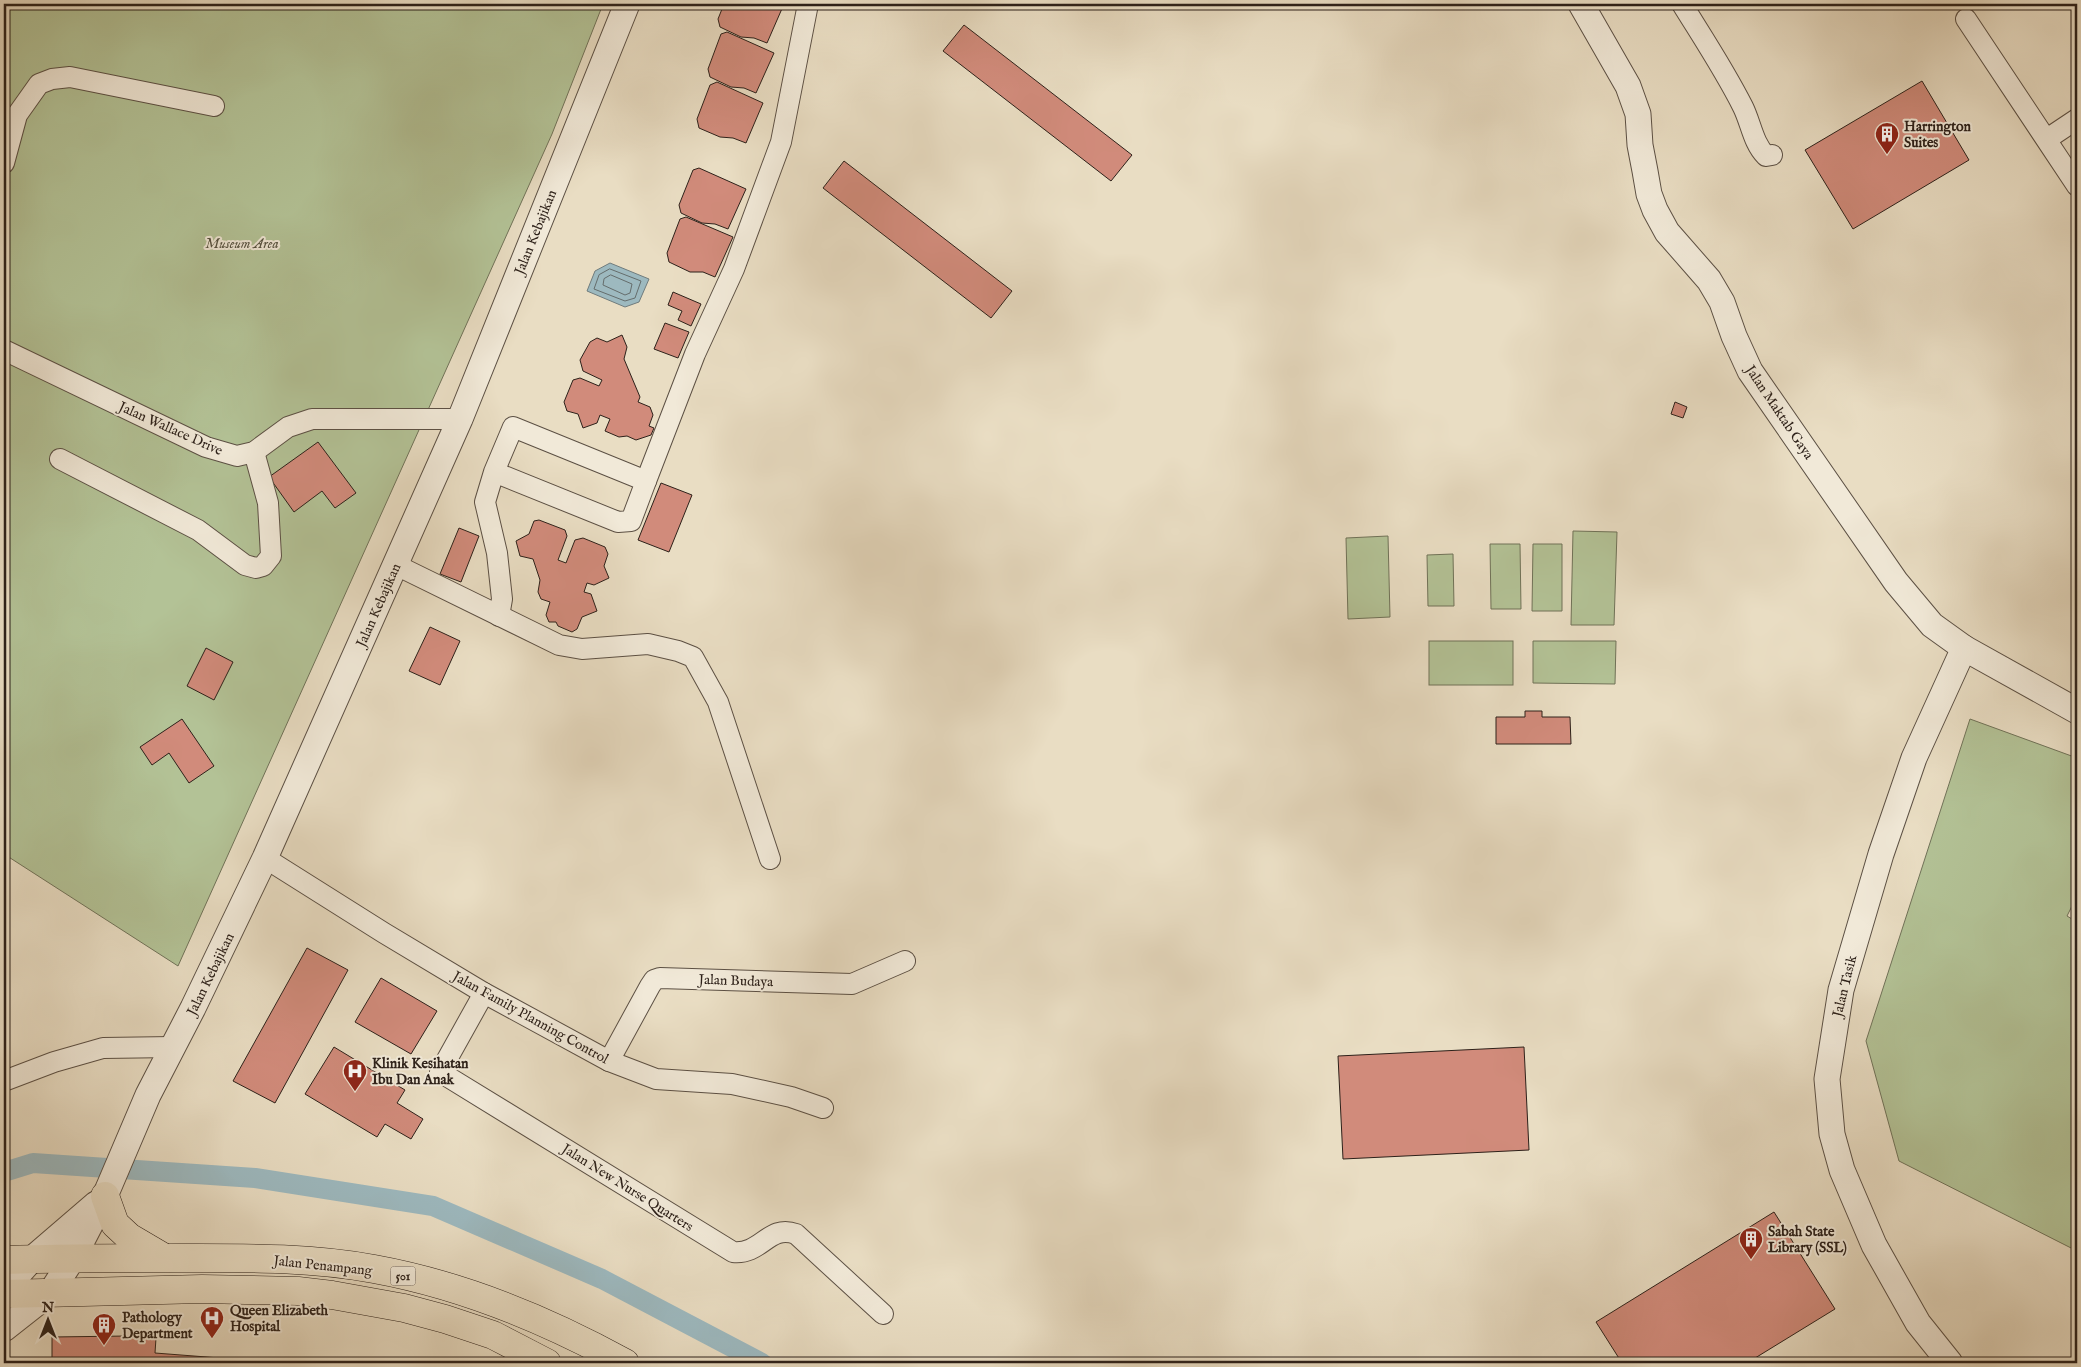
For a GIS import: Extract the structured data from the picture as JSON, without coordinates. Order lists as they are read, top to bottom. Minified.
{"streets":{"main road":["Jalan Penampang","501"],"street":["Jalan Kebajikan","Jalan Maktab Gaya","Jalan Wallace Drive","Jalan Budaya","Jalan Tasik","Jalan Family Planning Control","Jalan New Nurse Quarters"]},"crossings":[["Jalan Kebajikan","Jalan Family Planning Control"],["Jalan Kebajikan","Jalan Penampang"],["Jalan Maktab Gaya","Jalan Tasik"],["Jalan Budaya","Jalan Family Planning Control"],["Jalan Family Planning Control","Jalan New Nurse Quarters"]],"parks":["Museum Area"],"places":{"building":["Harrington Suites","Sabah State Library (SSL)","Pathology Department"],"hospital":["Klinik Kesihatan Ibu Dan Anak","Queen Elizabeth Hospital"]},"north":"top"}
